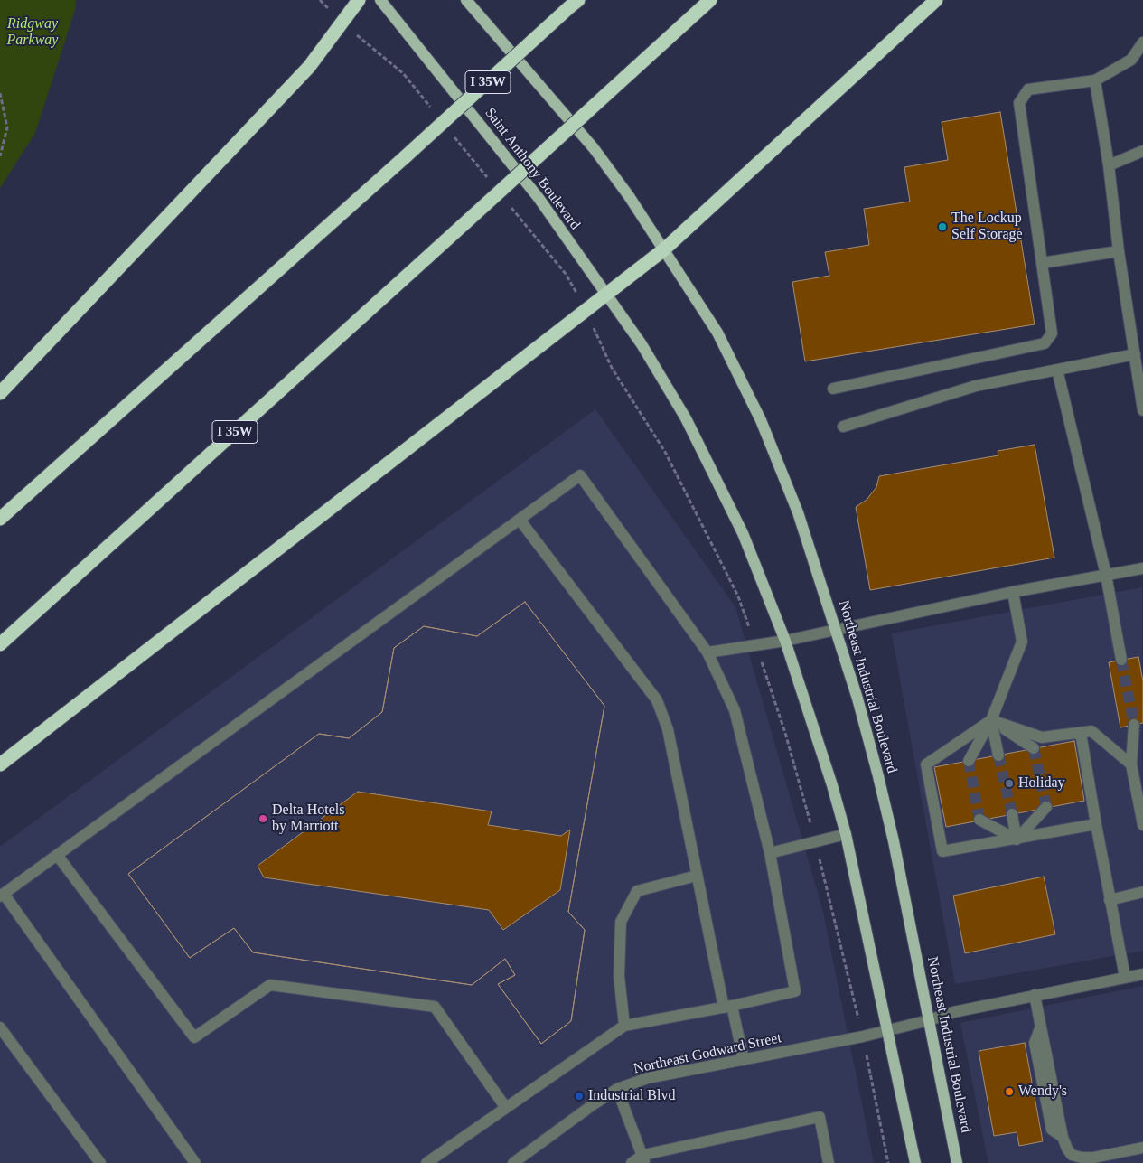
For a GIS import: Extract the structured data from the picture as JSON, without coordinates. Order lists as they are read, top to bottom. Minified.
{"streets":{"highway":["I 35W"],"main road":["Saint Anthony Boulevard","Northeast Industrial Boulevard"],"street":["Northeast Godward Street"]},"crossings":[["Northeast Industrial Boulevard","Northeast Godward Street"]],"parks":["Ridgway Parkway"],"places":["The Lockup Self Storage","Holiday","Delta Hotels by Marriott","Wendy's","Industrial Blvd"]}
